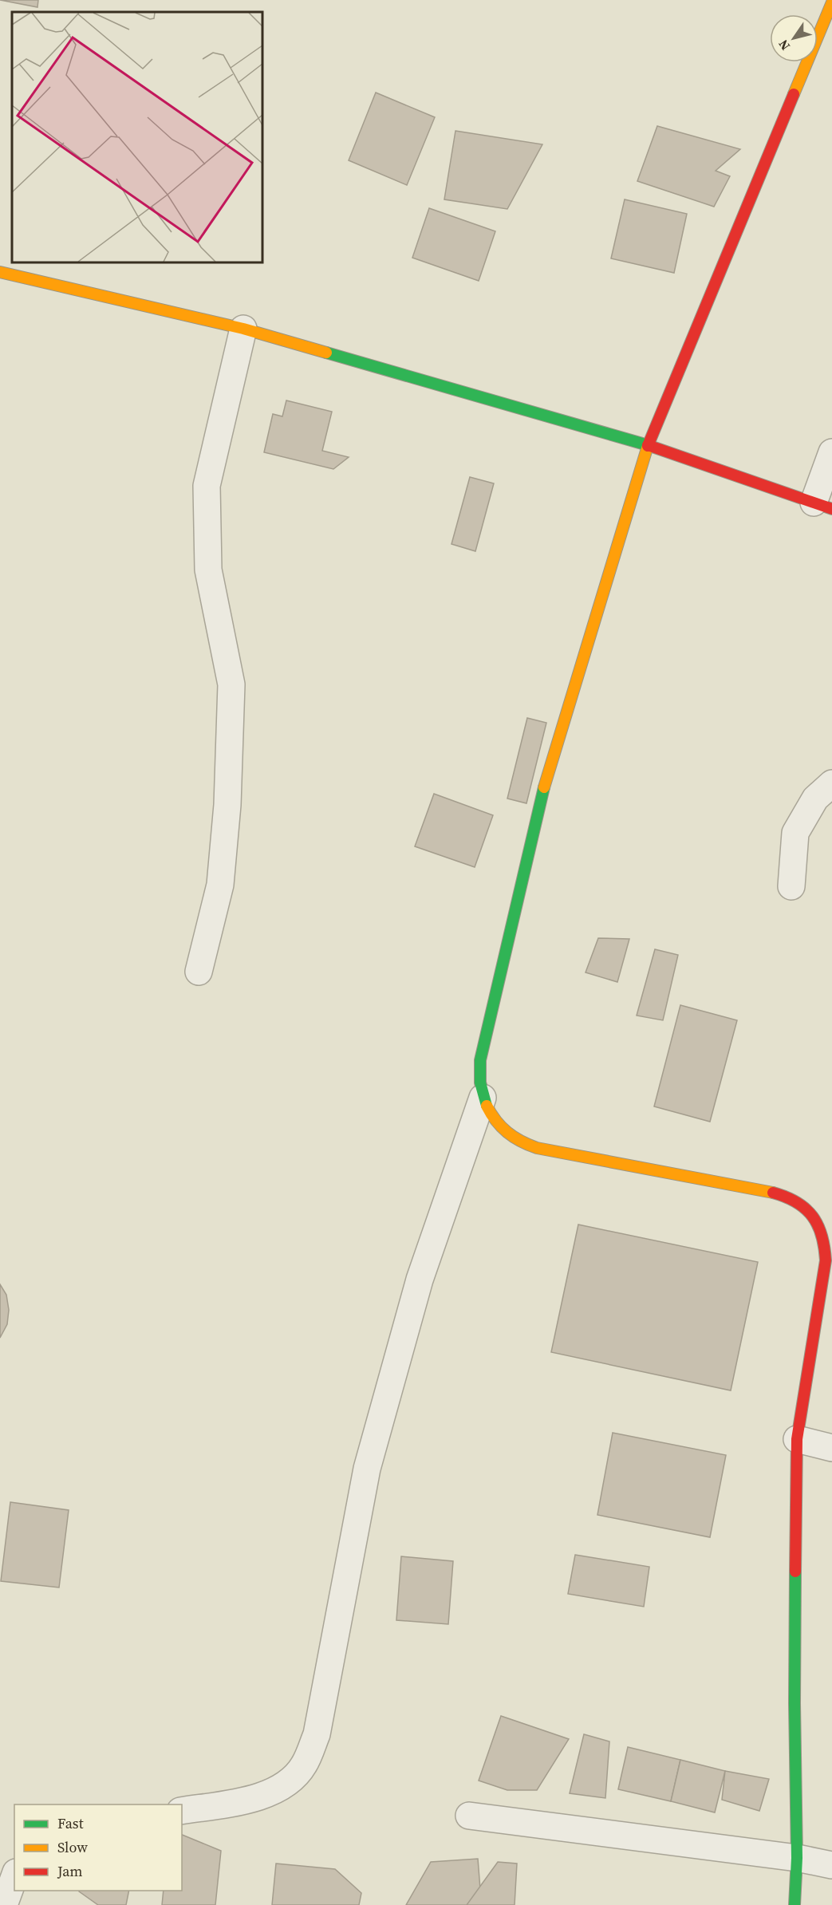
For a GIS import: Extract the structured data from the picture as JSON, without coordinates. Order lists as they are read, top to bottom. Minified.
{"legend":["Fast","Slow","Jam"],"north":"bottom left"}
